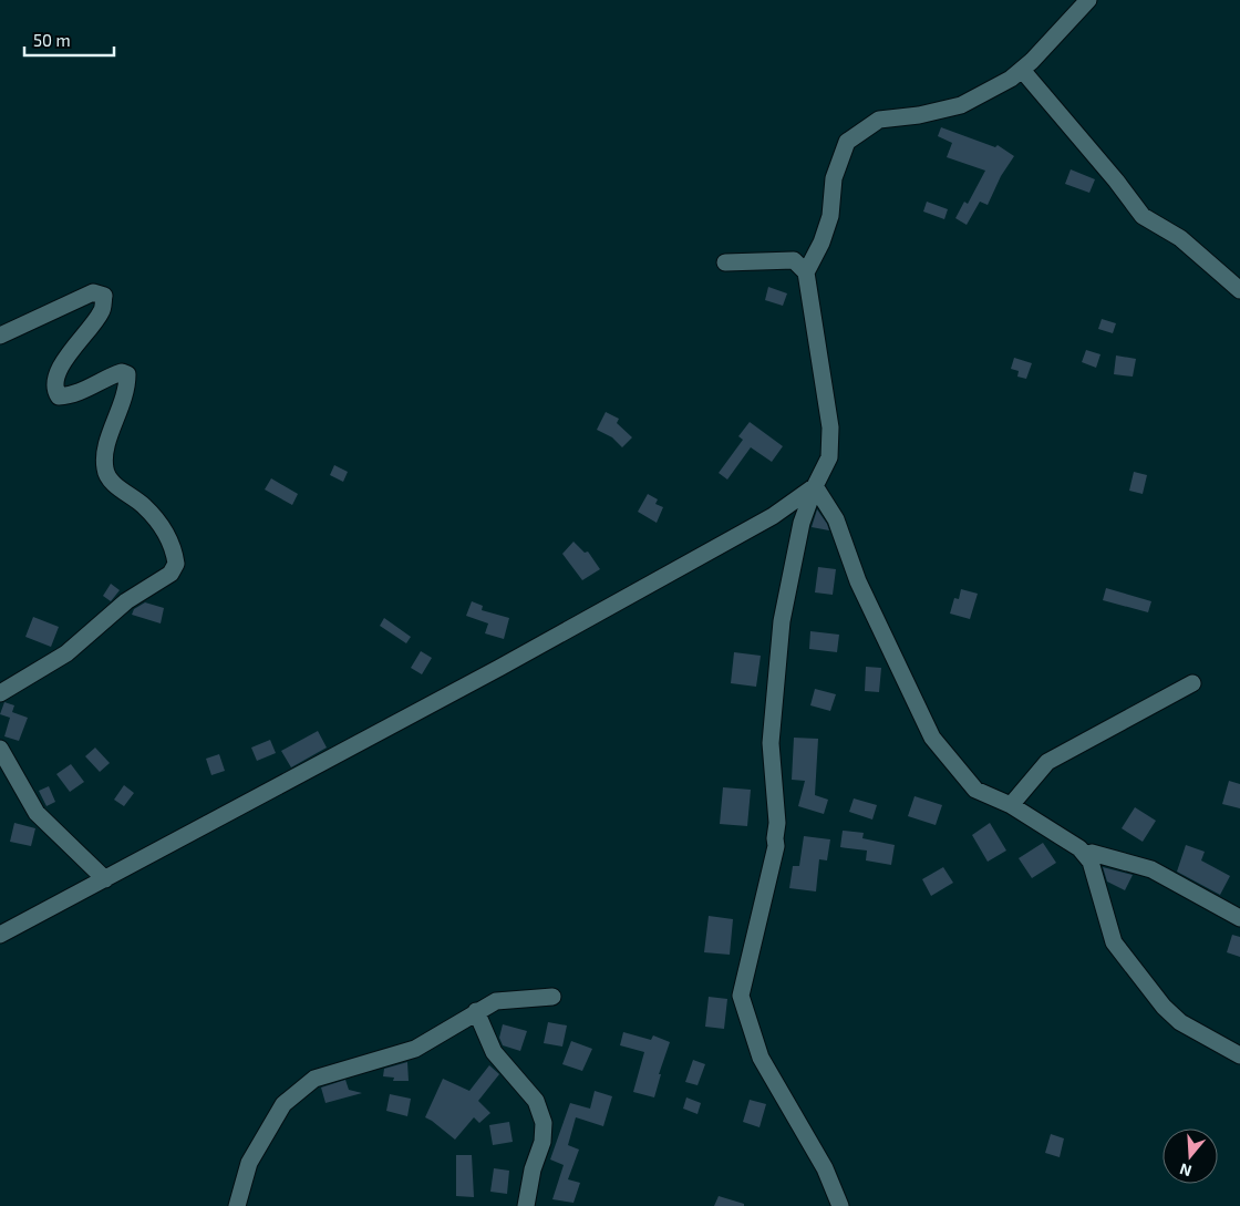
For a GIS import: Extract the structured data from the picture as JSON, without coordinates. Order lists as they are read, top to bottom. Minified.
{"scale_bar":"50 m","north":"bottom"}
